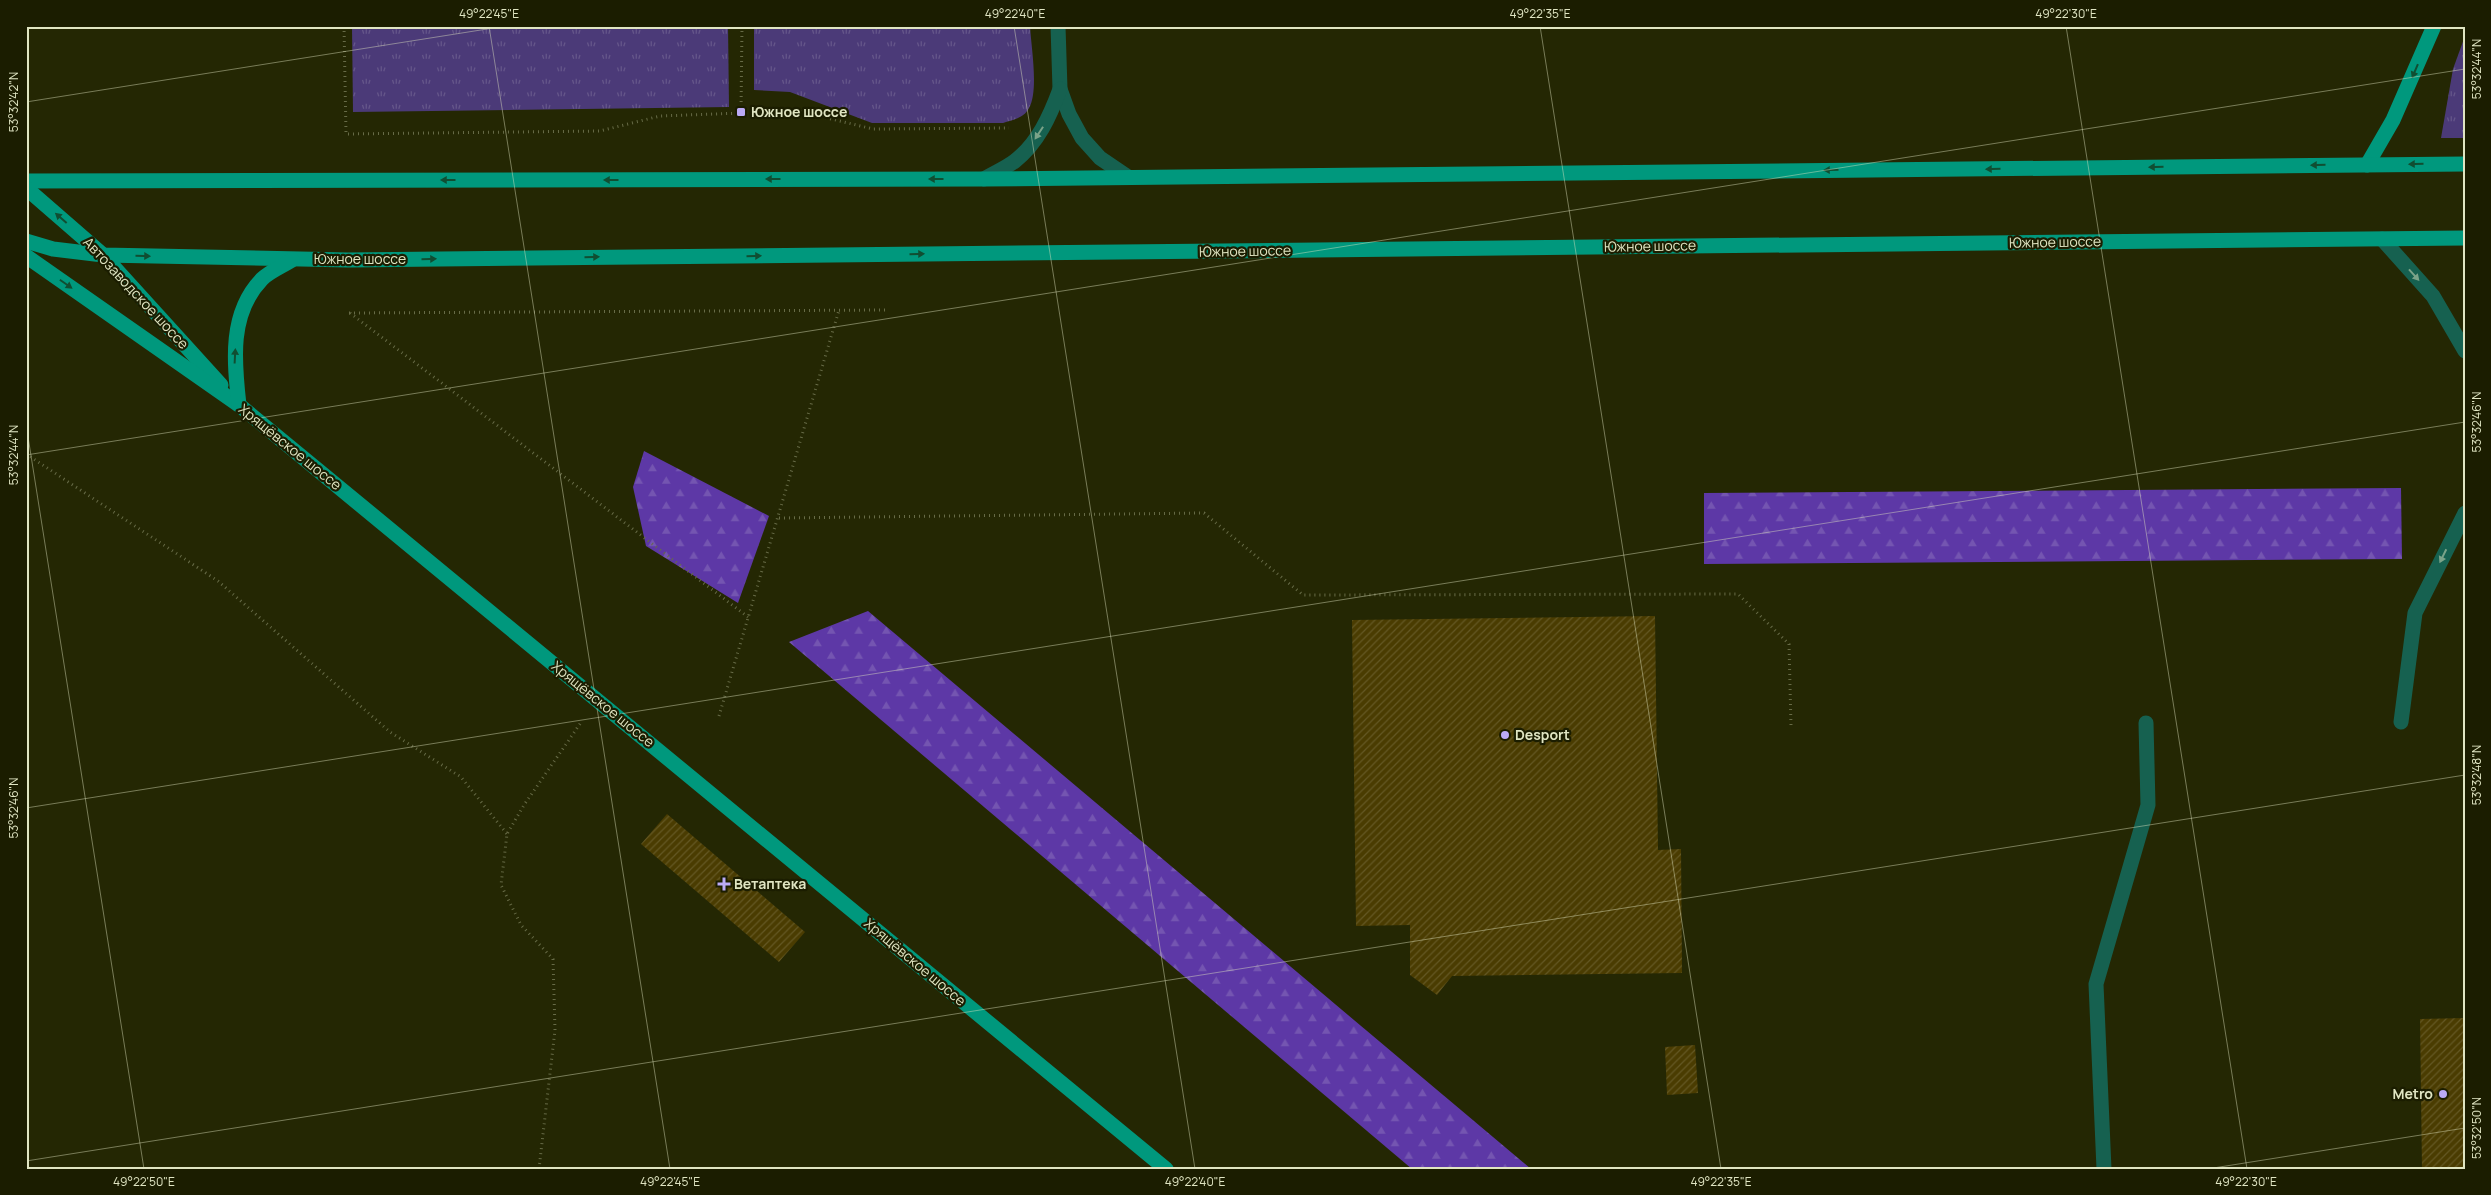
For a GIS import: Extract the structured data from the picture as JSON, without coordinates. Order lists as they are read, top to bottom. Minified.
{"streets":{"main road":["Южное шоссе","Автозаводское шоссе","Хрящёвское шоссе"]},"crossings":[["Южное шоссе","Автозаводское шоссе"],["Автозаводское шоссе","Хрящёвское шоссе"]],"places":{"transit":["Южное шоссе"],"other":["Desport","Metro"],"health":["Ветаптека"]},"coordinates":["49°22'45\"E","49°22'40\"E","49°22'35\"E","49°22'30\"E","53°32'44\"N","53°32'42\"N","53°32'46\"N","53°32'48\"N","53°32'50\"N","49°22'50\"E"]}
